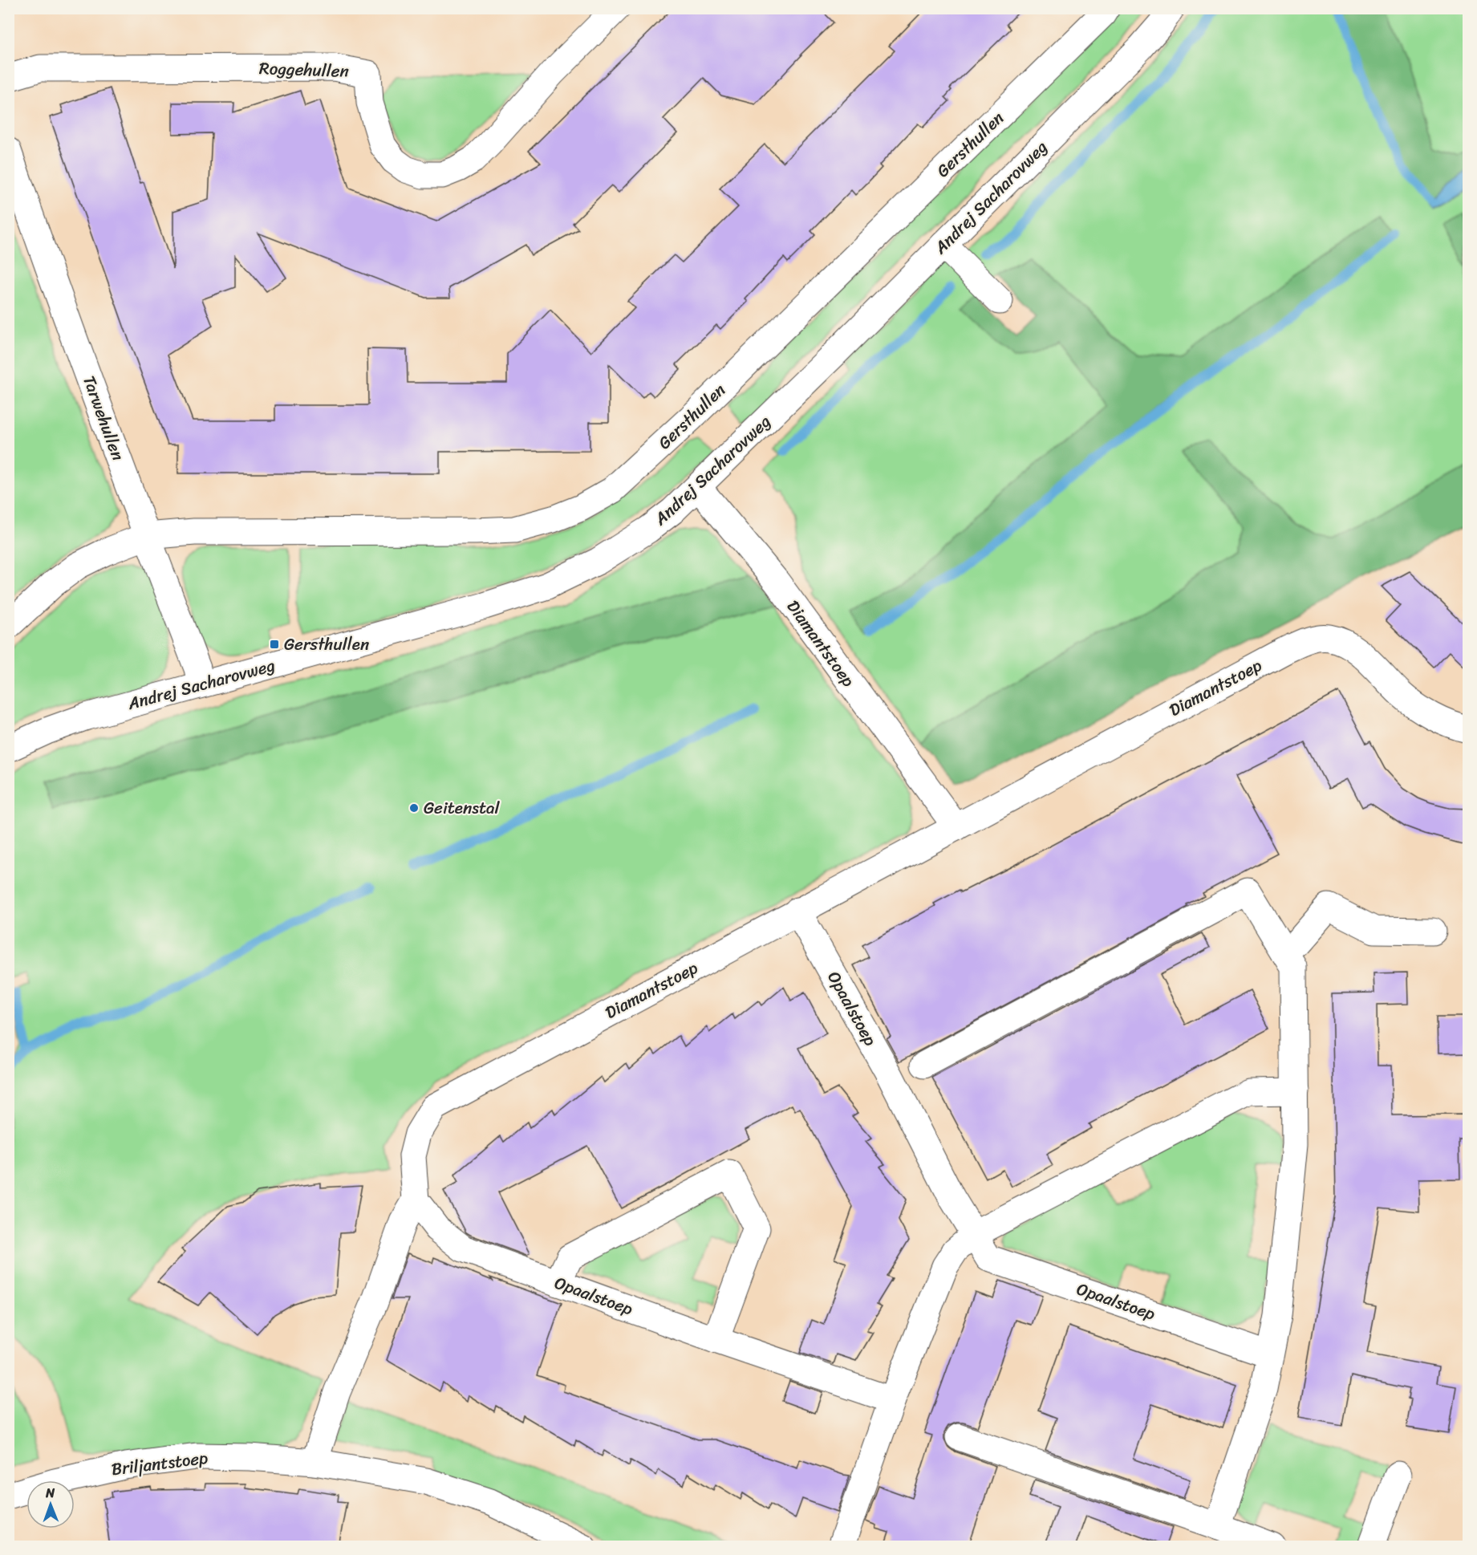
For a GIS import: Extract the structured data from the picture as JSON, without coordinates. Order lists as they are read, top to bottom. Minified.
{"streets":{"street":["Roggehullen","Gersthullen","Andrej Sacharovweg","Tarwehullen","Diamantstoep","Opaalstoep","Briljantstoep"]},"crossings":[["Gersthullen","Tarwehullen"],["Andrej Sacharovweg","Tarwehullen"],["Andrej Sacharovweg","Diamantstoep"],["Diamantstoep","Opaalstoep"]],"places":{"transit":["Gersthullen"],"other":["Geitenstal"]},"north":"top"}
